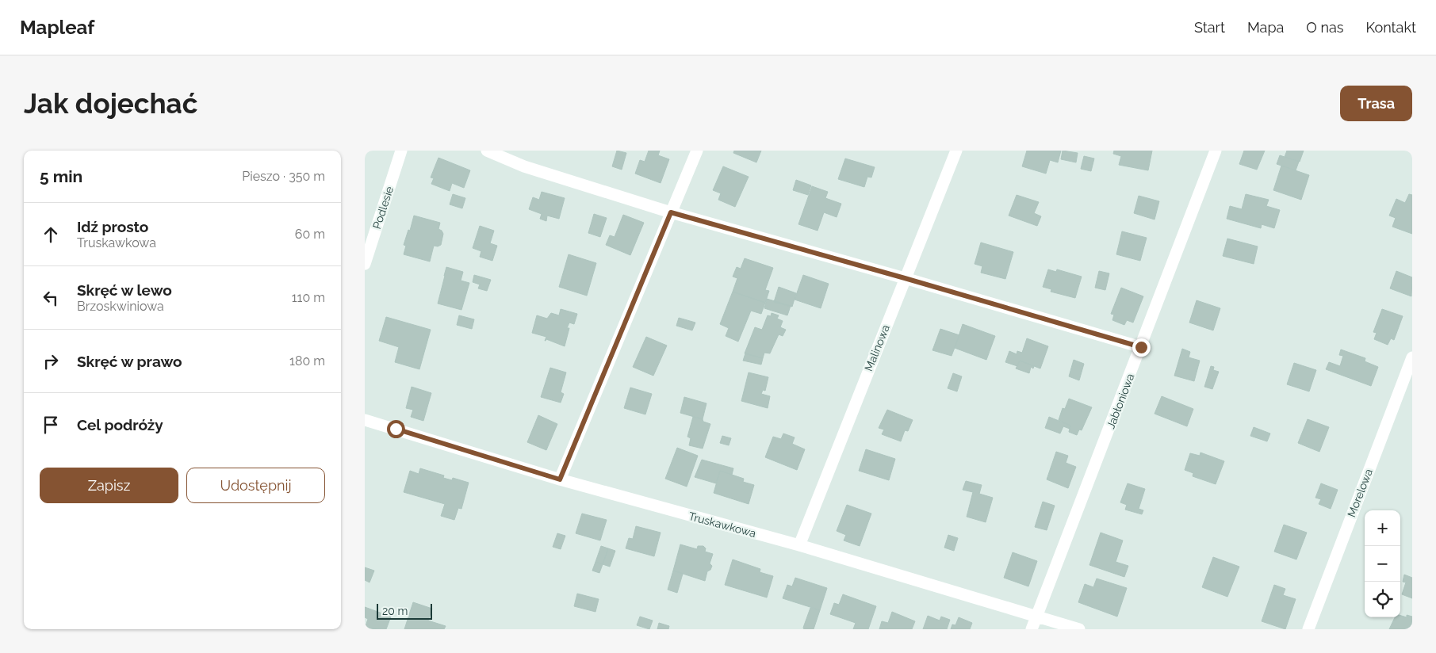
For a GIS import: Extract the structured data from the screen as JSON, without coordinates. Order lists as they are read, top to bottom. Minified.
{"streets":{"street":["Podlesie","Malinowa","Jabłoniowa","Morelowa","Truskawkowa"]},"crossings":[["Malinowa","Truskawkowa"],["Jabłoniowa","Truskawkowa"]],"scale_bar":"20 m","page":{"header":"Mapleaf","nav":["Start","Mapa","O nas","Kontakt"],"buttons":["Trasa",["Zapisz","Udostępnij"]],"title":"Jak dojechać","heading":["5 min","Pieszo · 350 m"],"list":[["Idź prosto","Truskawkowa","60 m"],["Skręć w lewo","Brzoskwiniowa","110 m"],["Skręć w prawo","180 m"],"Cel podróży"],"map_buttons":["+","−"],"scale":"20 m"}}
